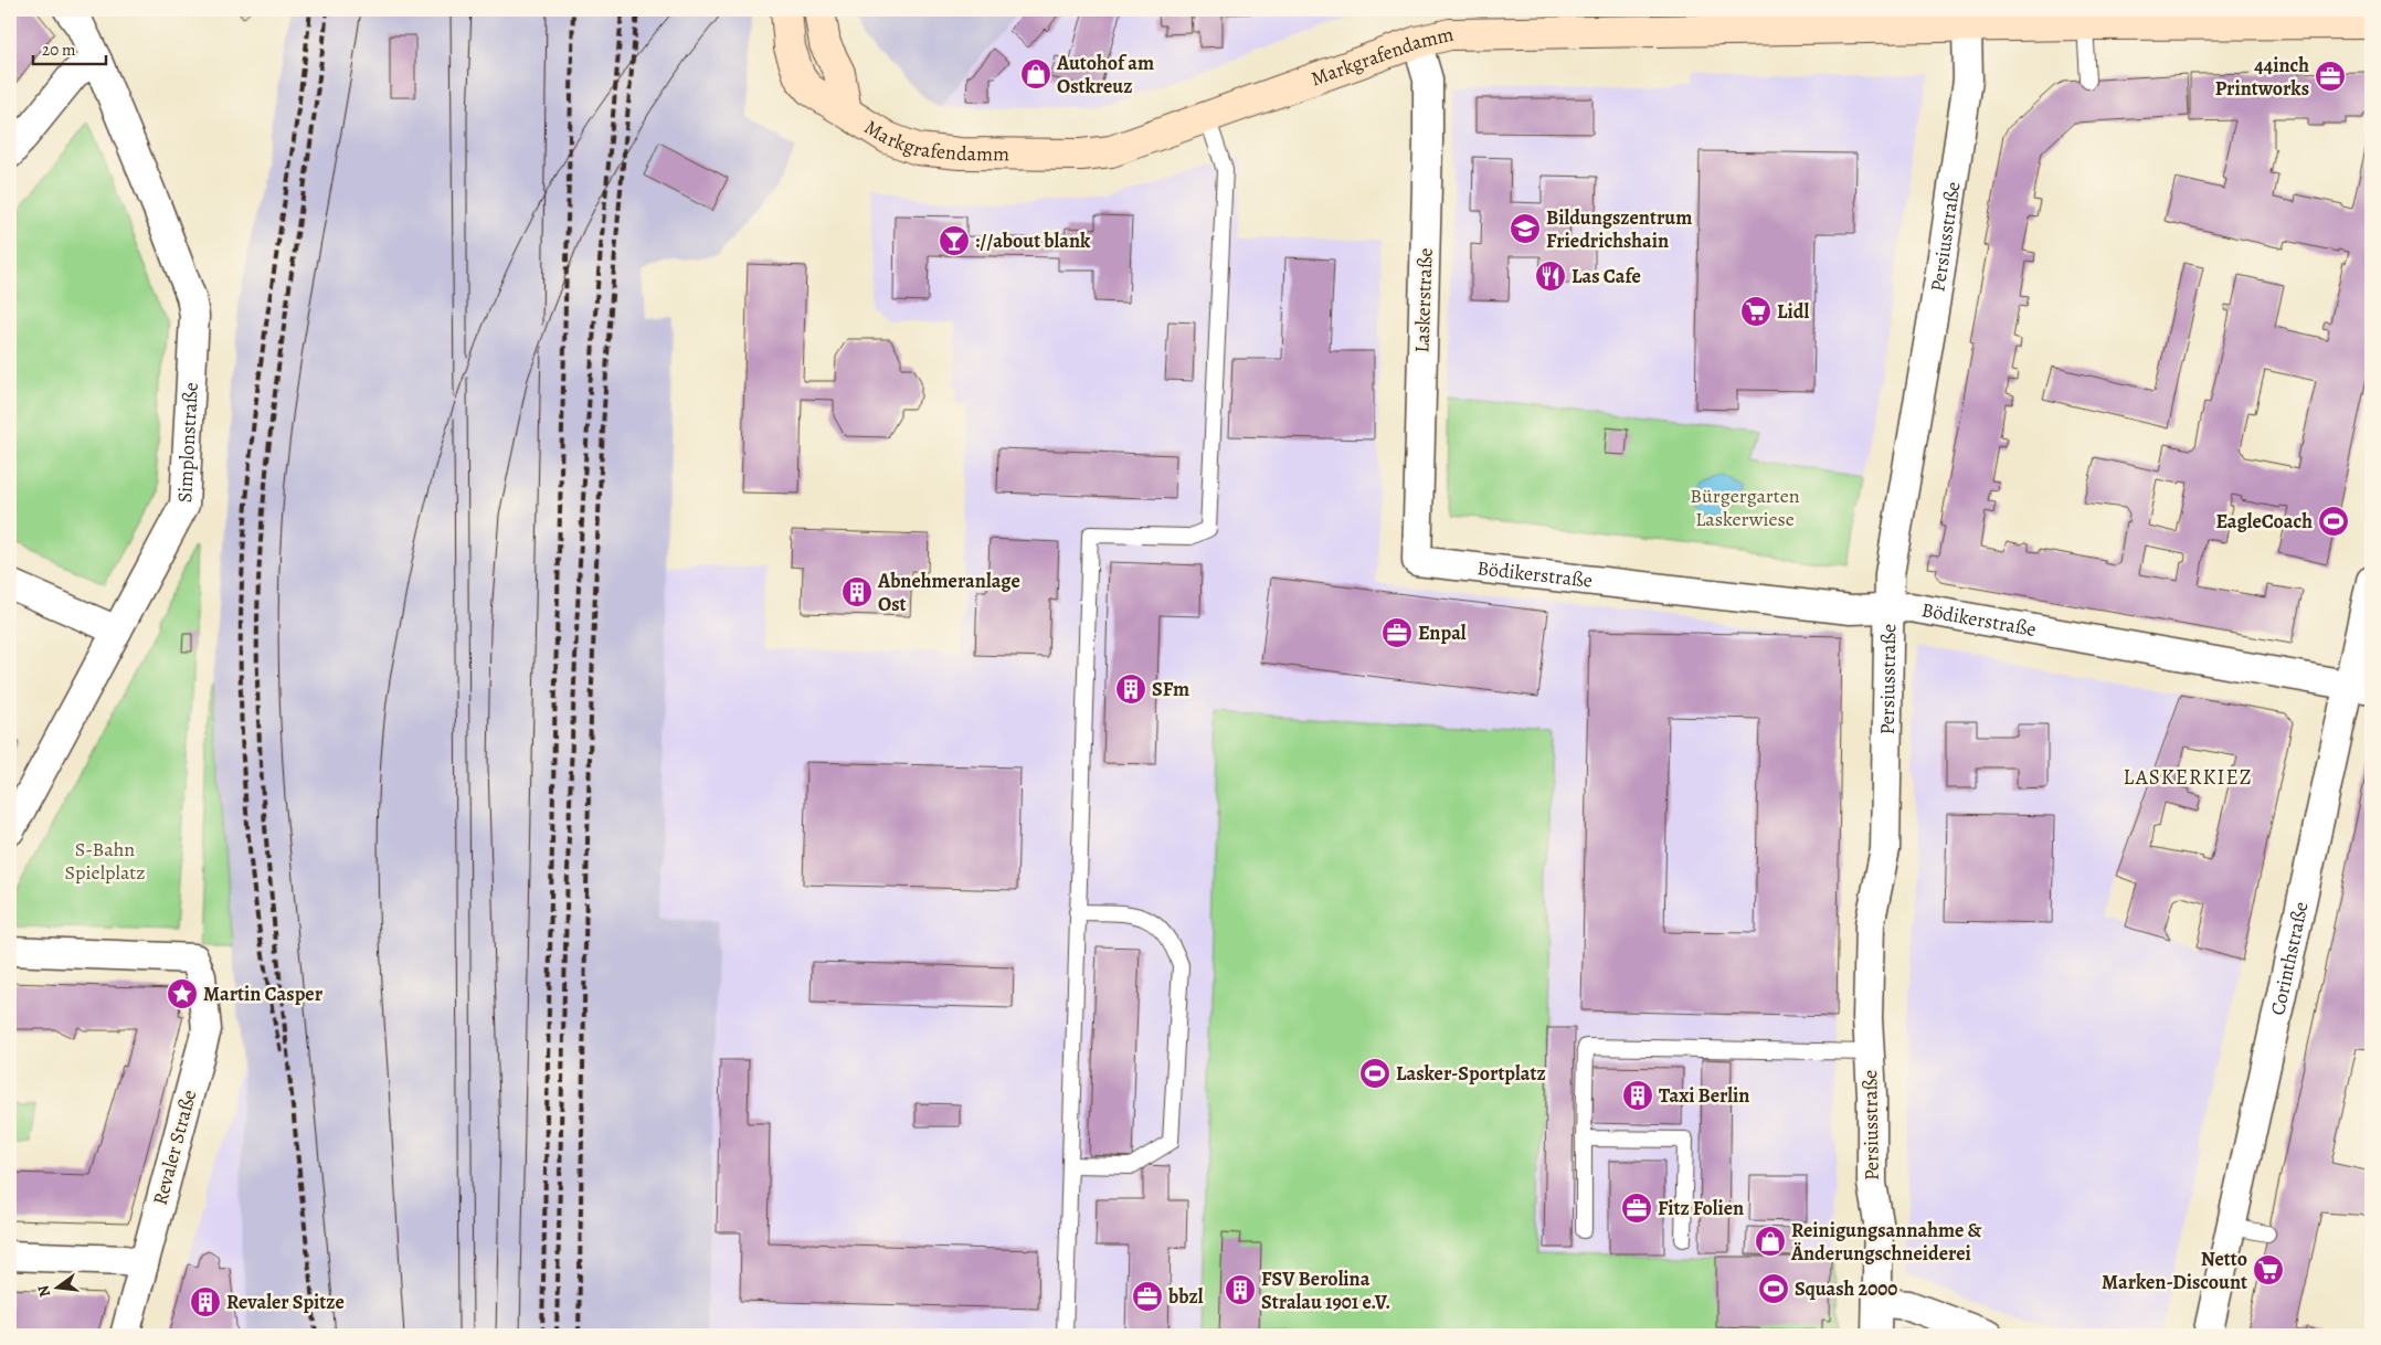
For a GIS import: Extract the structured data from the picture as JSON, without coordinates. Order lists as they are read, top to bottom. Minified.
{"streets":{"main road":["Markgrafendamm"],"street":["Persiusstraße","Laskerstraße","Simplonstraße","Bödikerstraße","Corinthstraße","Revaler Straße"]},"crossings":[["Markgrafendamm","Persiusstraße"],["Markgrafendamm","Laskerstraße"],["Persiusstraße","Bödikerstraße"],["Laskerstraße","Bödikerstraße"],["Bödikerstraße","Corinthstraße"]],"districts":["LASKERKIEZ"],"parks":["Bürgergarten Laskerwiese","S-Bahn Spielplatz"],"places":{"shop":["Autohof am Ostkreuz","Reinigungsannahme & Änderungschneiderei"],"office":["44inch Printworks","Enpal","Fitz Folien","bbzl"],"school or university":["Bildungszentrum Friedrichshain"],"bar":["://about blank"],"restaurant":["Las Cafe"],"supermarket":["Lidl","Netto Marken-Discount"],"sports":["EagleCoach","Lasker-Sportplatz","Squash 2000"],"building":["Abnehmeranlage Ost","SFm","Taxi Berlin","FSV Berolina Stralau 1901 e.V.","Revaler Spitze"],"place":["Martin Casper"]},"scale_bar":"20 m","north":"left"}
